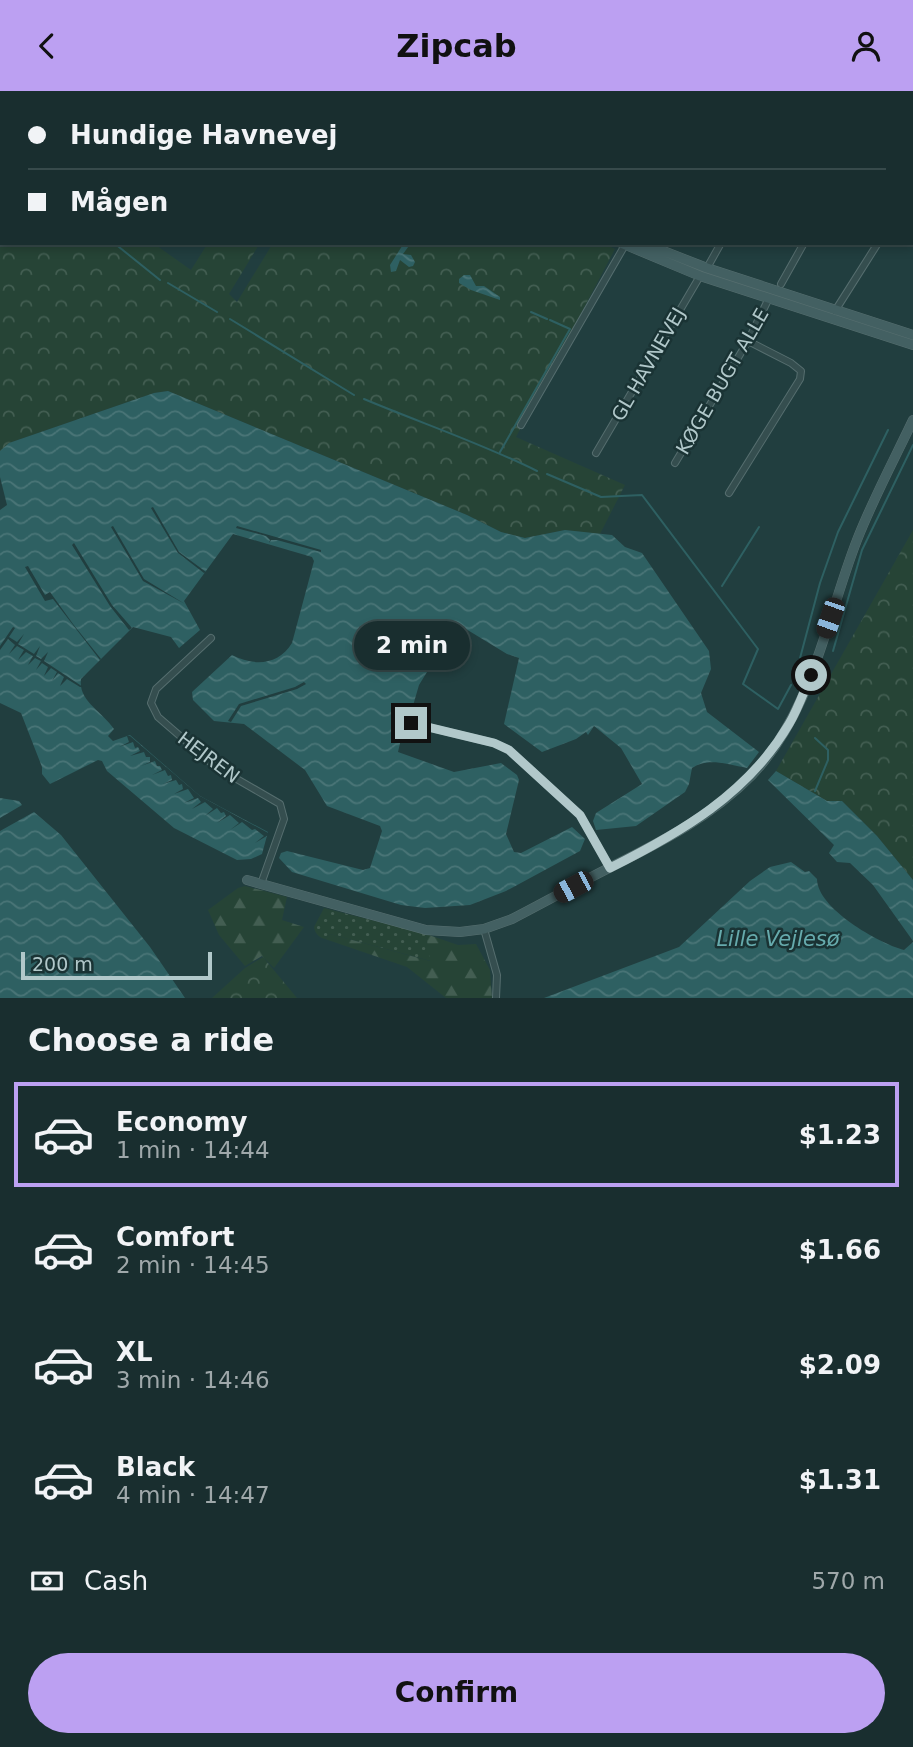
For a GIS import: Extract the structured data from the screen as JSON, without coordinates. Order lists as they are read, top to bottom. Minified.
{"streets":{"street":["GL HAVNEVEJ","KØGE BUGT ALLE","HEJREN"]},"water":["Lille Vejlesø"],"scale_bar":"200 m","page":{"header":"Zipcab","banner":["Hundige Havnevej","Mågen"],"bubble":"2 min","scale":"200 m","heading":"Choose a ride","list":[{"name":"Economy","note":"1 min · 14:44","value":"$1.23"},{"name":"Comfort","note":"2 min · 14:45","value":"$1.66"},{"name":"XL","note":"3 min · 14:46","value":"$2.09"},{"name":"Black","note":"4 min · 14:47","value":"$1.31"}],"pay":["Cash","570 m"],"buttons":"Confirm"}}
